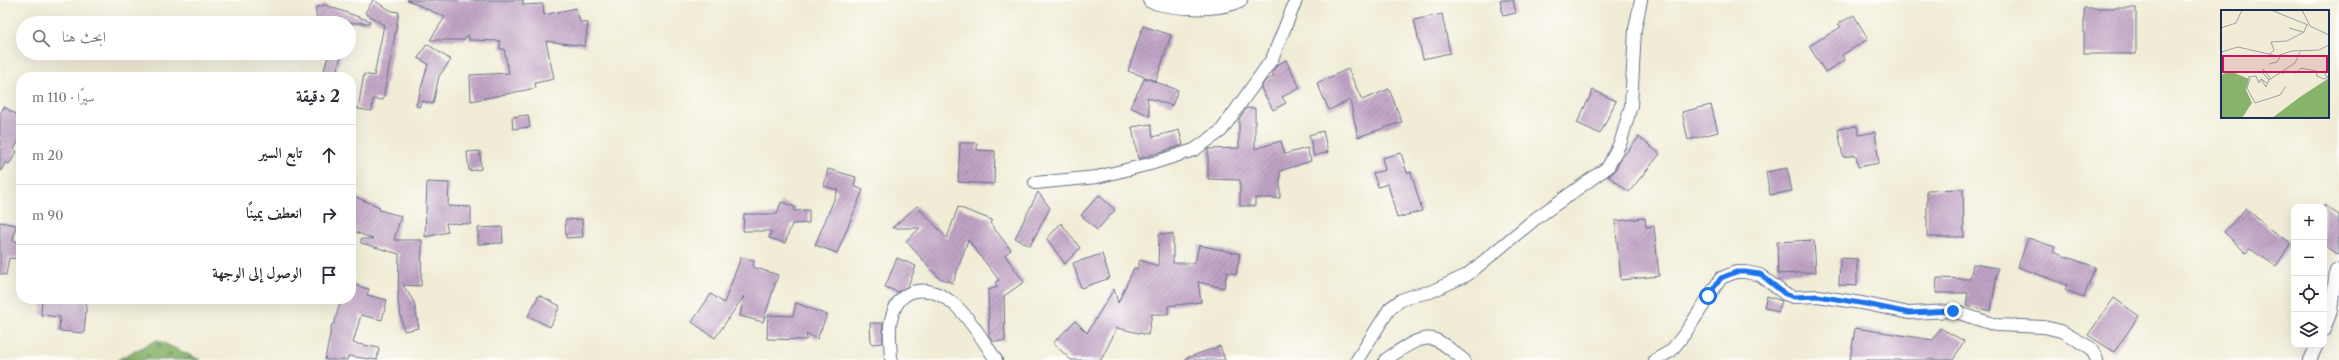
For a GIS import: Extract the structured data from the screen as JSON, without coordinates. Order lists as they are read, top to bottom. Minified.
{"page":{"search":"ابحث هنا","heading":["2 دقيقة","سيرًا · 110 m"],"list":[["تابع السير","20 m"],["انعطف يمينًا","90 m"],"الوصول إلى الوجهة"],"map_buttons":["+","−"]}}
